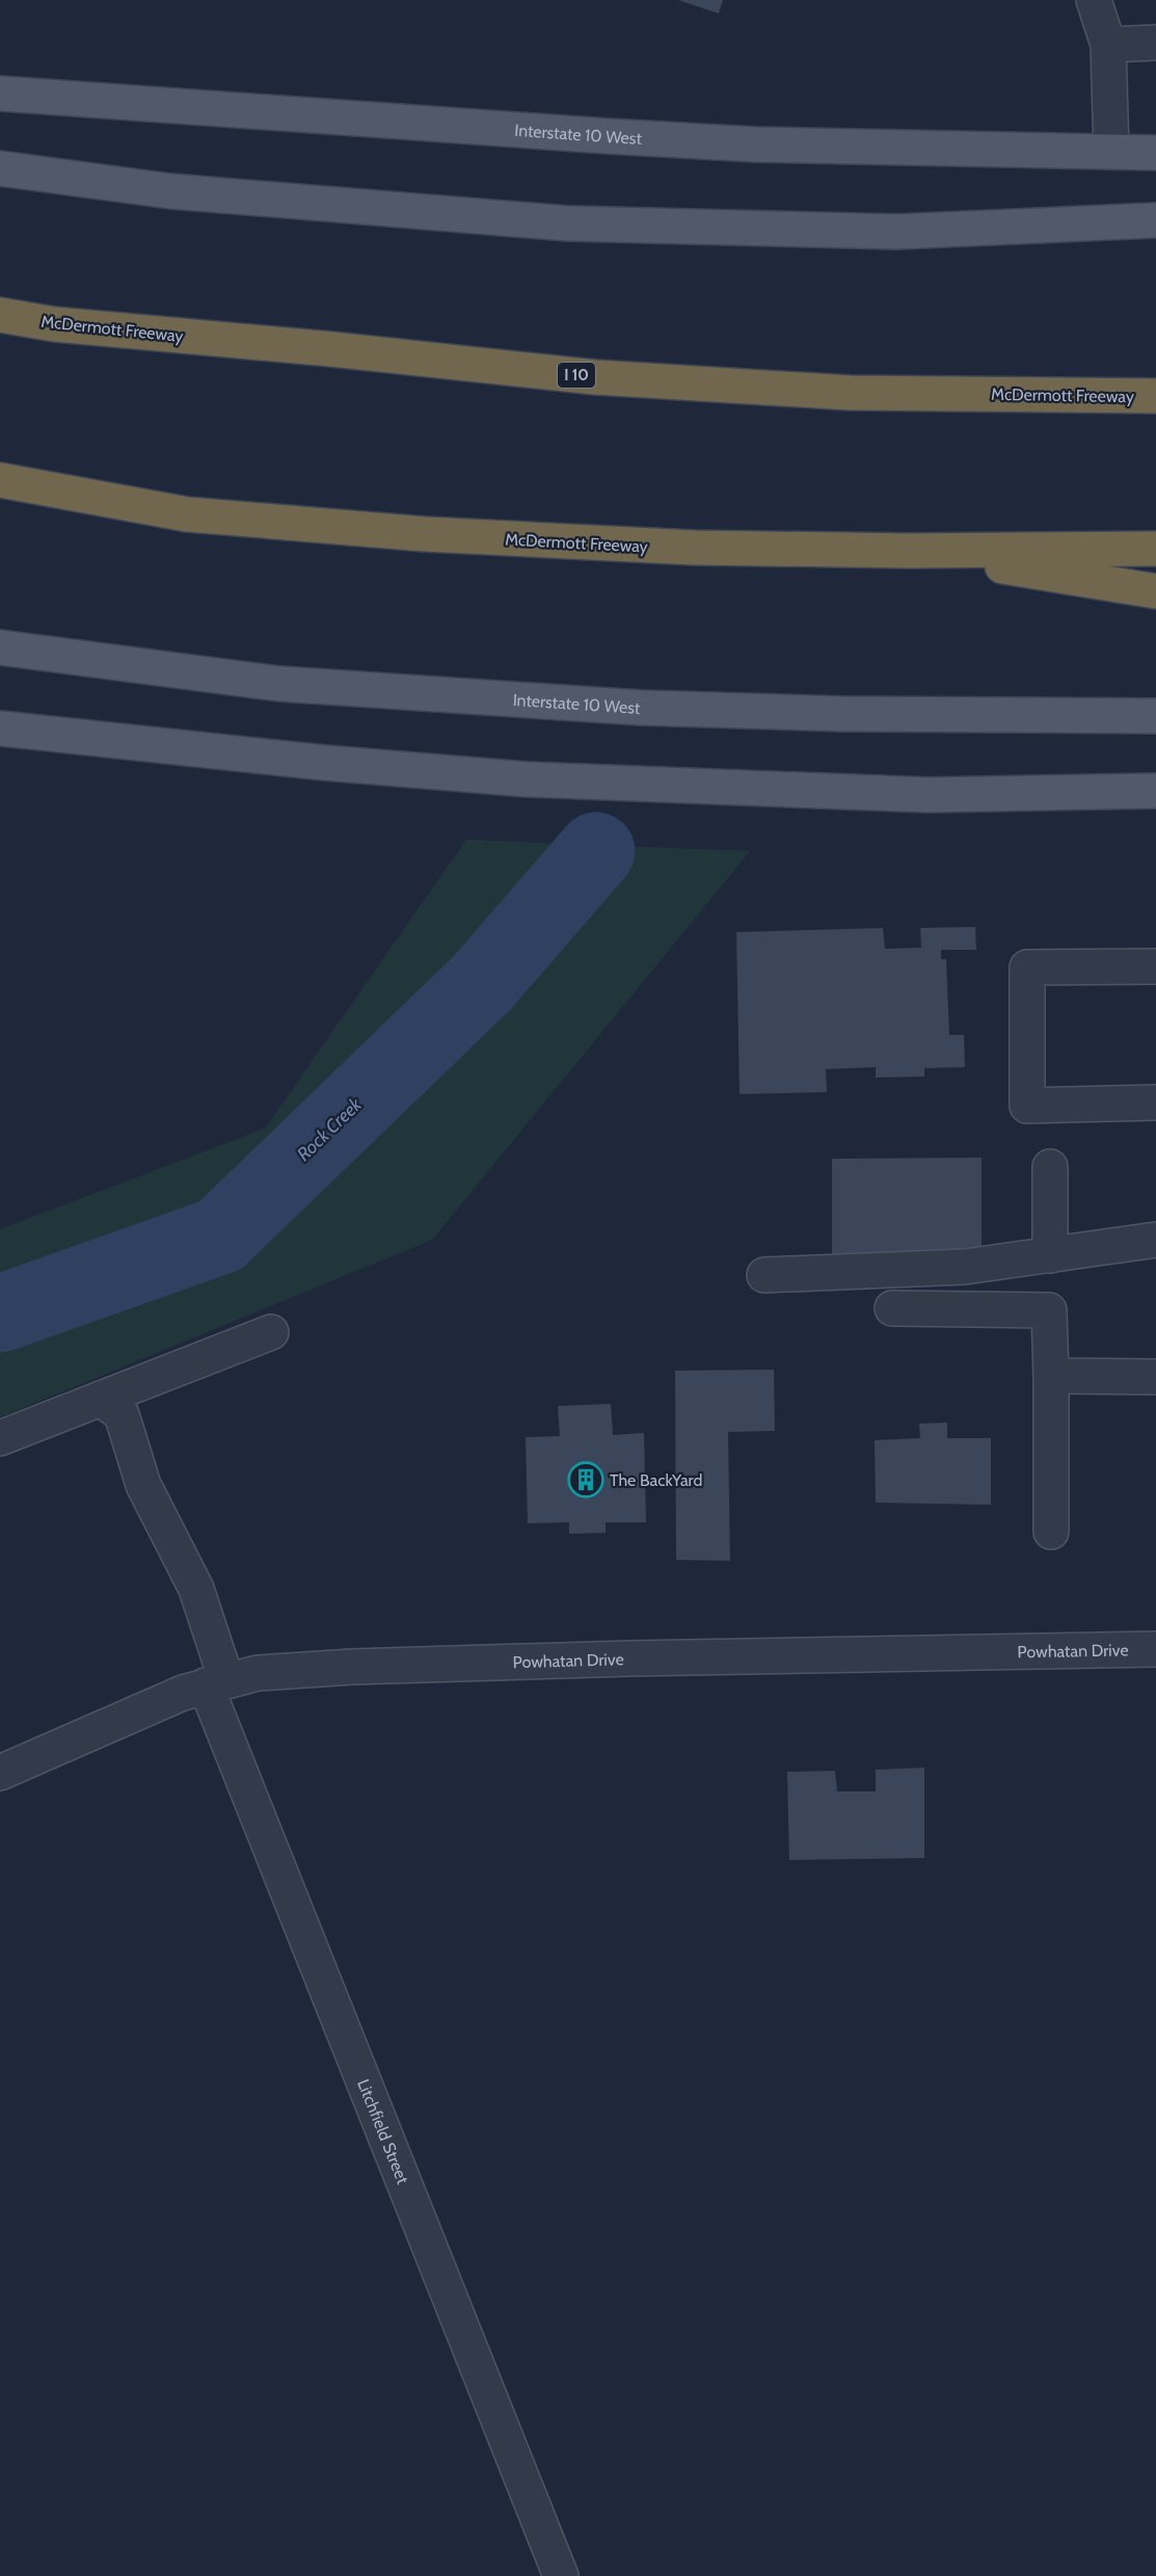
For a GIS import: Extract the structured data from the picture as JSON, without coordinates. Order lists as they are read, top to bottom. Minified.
{"streets":{"highway":["McDermott Freeway","I 10"],"main road":["Interstate 10 West"],"street":["Powhatan Drive","Litchfield Street"]},"crossings":[["Powhatan Drive","Litchfield Street"]],"water":["Rock Creek"],"places":{"building":["The BackYard"]}}
